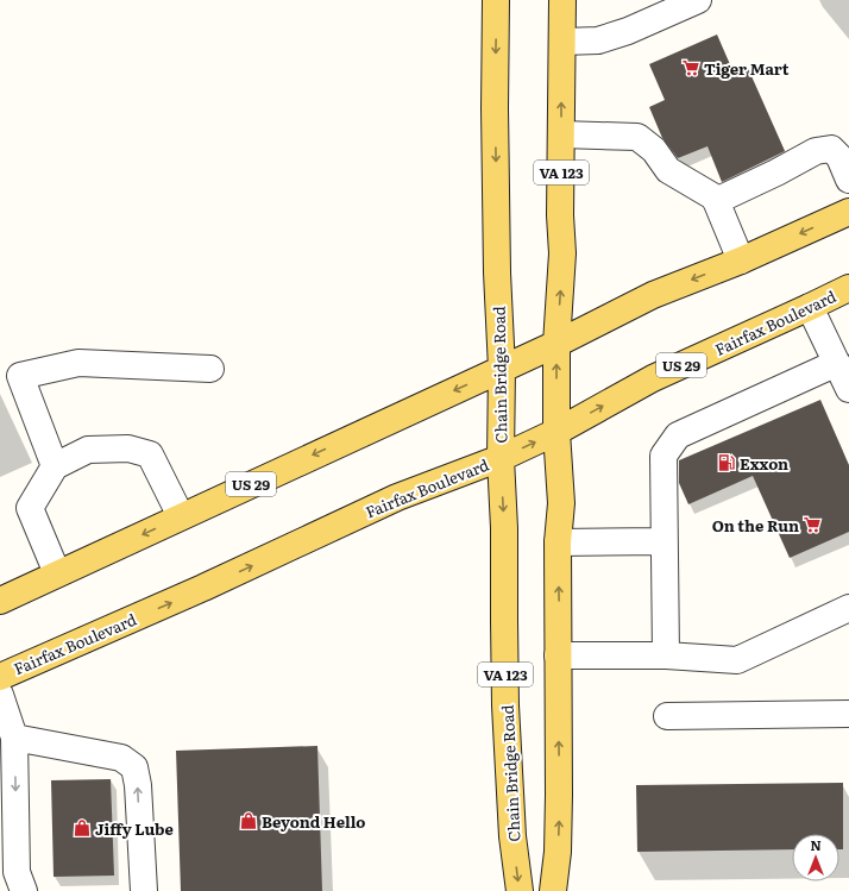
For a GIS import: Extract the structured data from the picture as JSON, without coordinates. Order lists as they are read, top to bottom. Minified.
{"streets":{"main road":["VA 123","Fairfax Boulevard","US 29","Chain Bridge Road"]},"crossings":[["VA 123","Fairfax Boulevard"],["VA 123","US 29"],["Fairfax Boulevard","Chain Bridge Road"],["US 29","Chain Bridge Road"]],"places":{"supermarket":["Tiger Mart","On the Run"],"fuel station":["Exxon"],"shop":["Beyond Hello","Jiffy Lube"]},"north":"top"}
